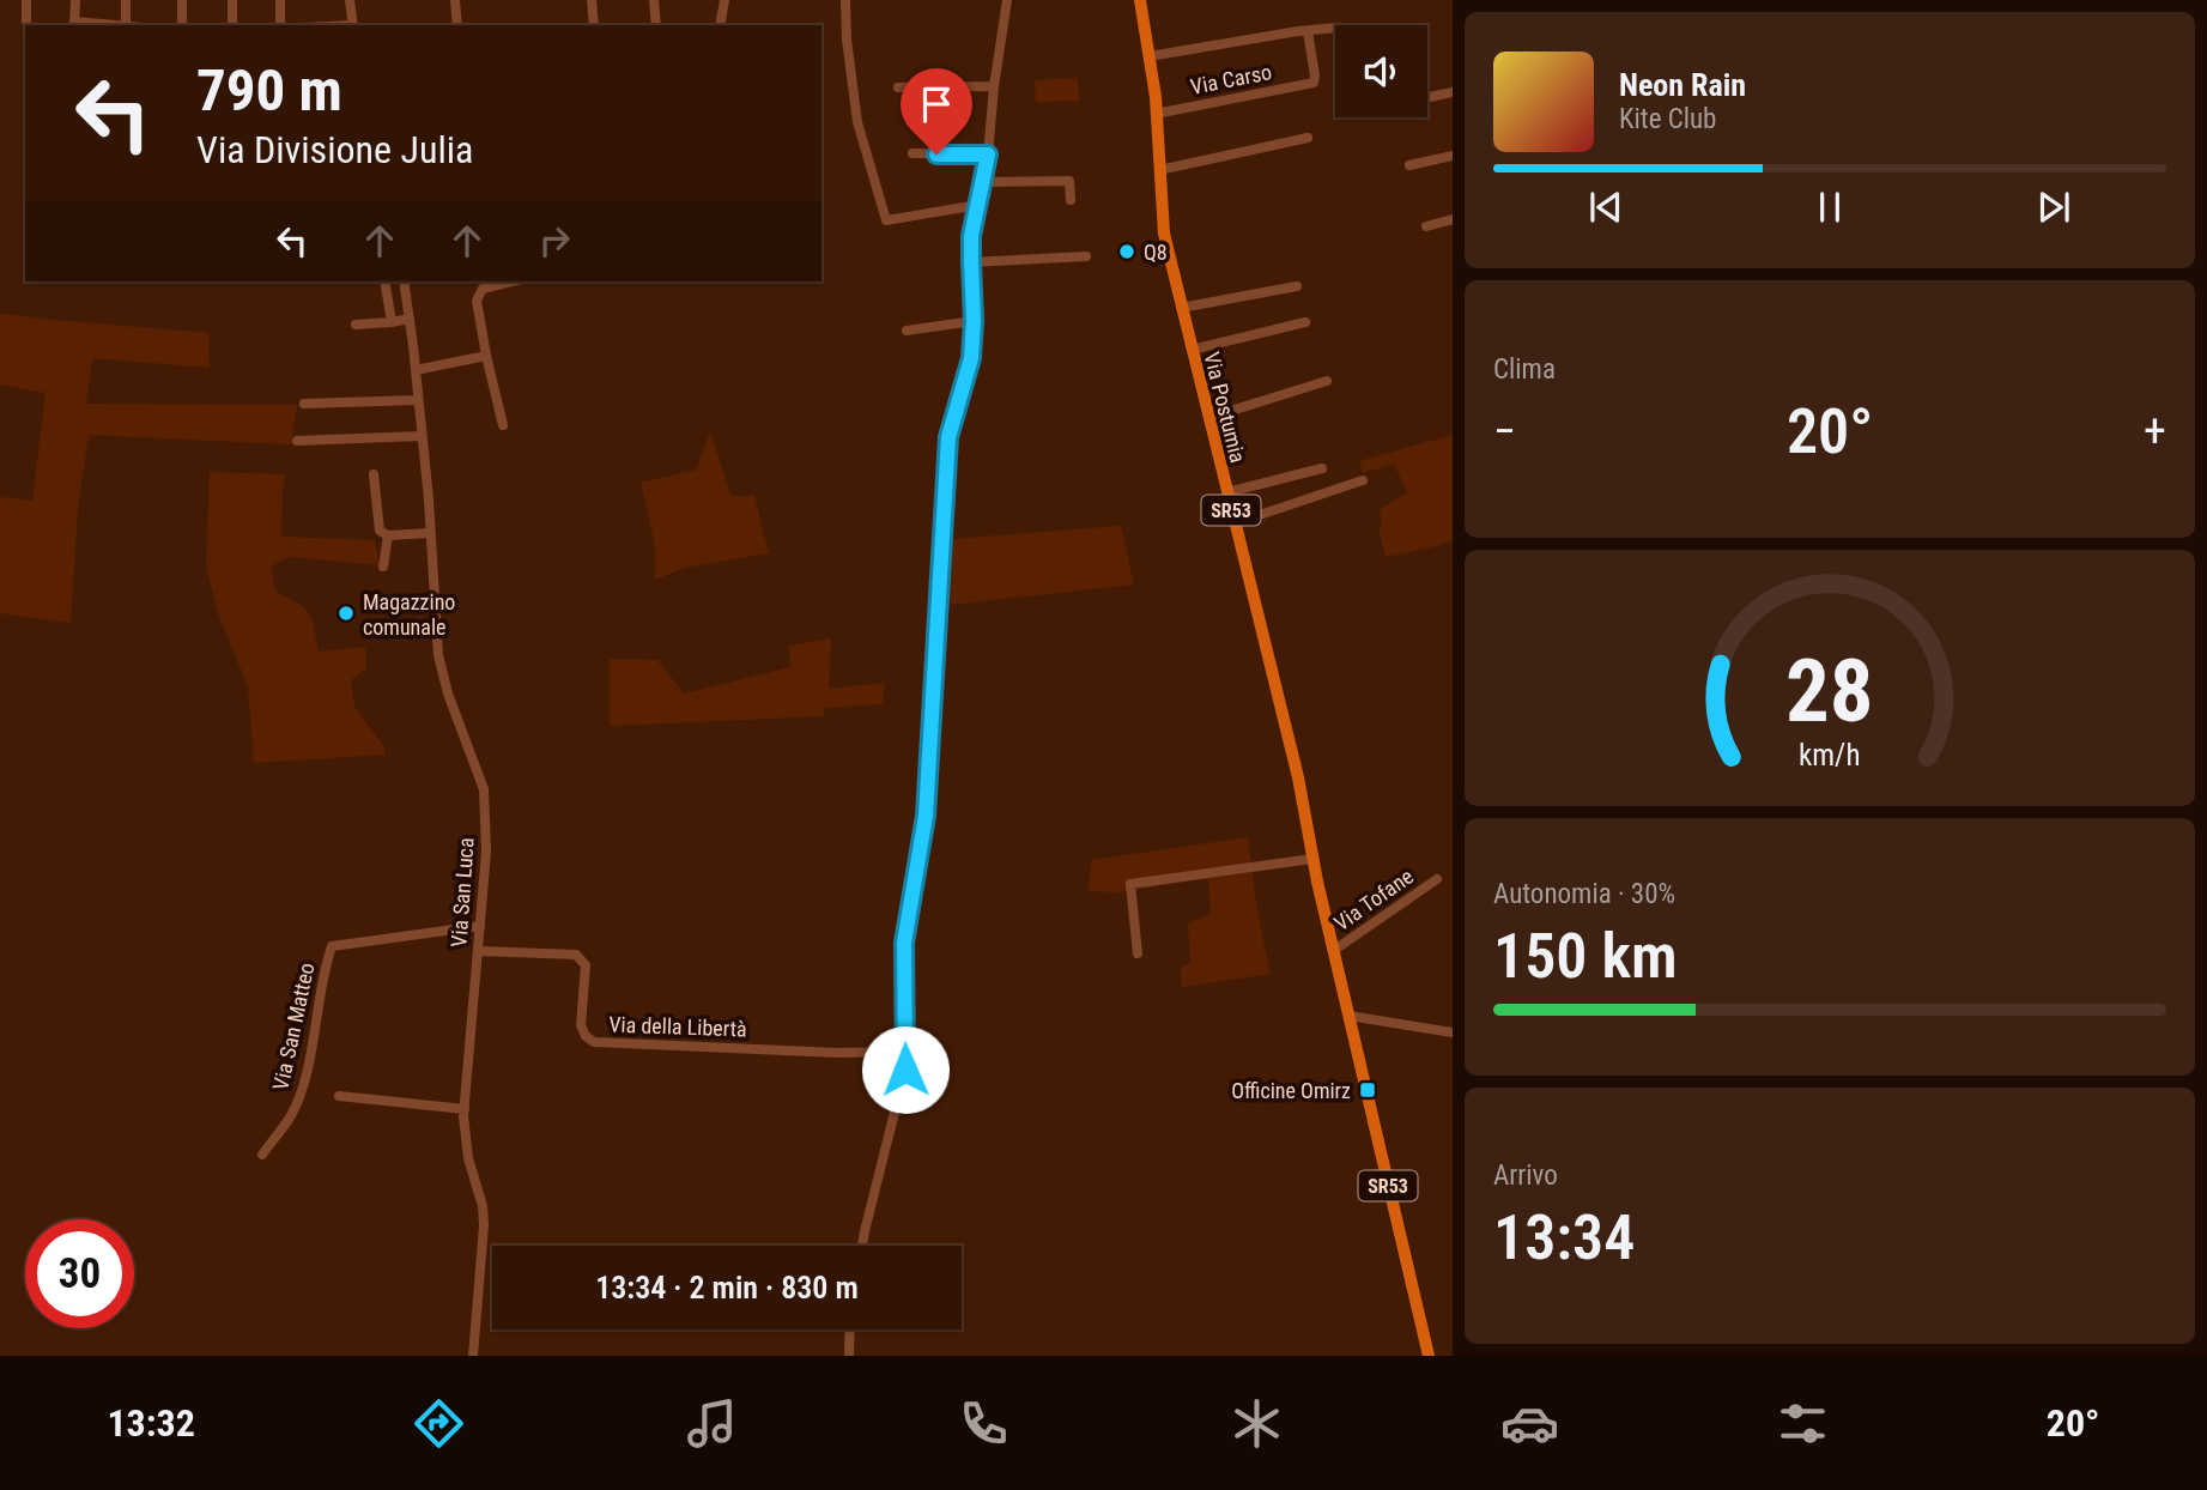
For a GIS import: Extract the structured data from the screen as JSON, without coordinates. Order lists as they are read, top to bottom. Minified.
{"streets":{"main road":["Via Postumia","SR53"],"street":["Via Carso","Via San Luca","Via Tofane","Via San Matteo","Via della Libertà"]},"crossings":[["Via Carso","Via Postumia"],["Via Postumia","SR53"],["Via Postumia","Via Tofane"],["Via San Luca","Via San Matteo"],["Via San Luca","Via della Libertà"]],"places":{"other":["Q8","Magazzino comunale"],"transit":["Officine Omirz"]},"page":{"turn":["790 m","Via Divisione Julia"],"song":["Neon Rain","Kite Club"],"tile":["Clima",["Autonomia · 30%","150 km"],["Arrivo","13:34"]],"heat":["−","20°","+"],"limit":"30","trip":"13:34 · 2 min · 830 m","tabs":["13:32","20°"],"gauge":["28","km/h"]}}
